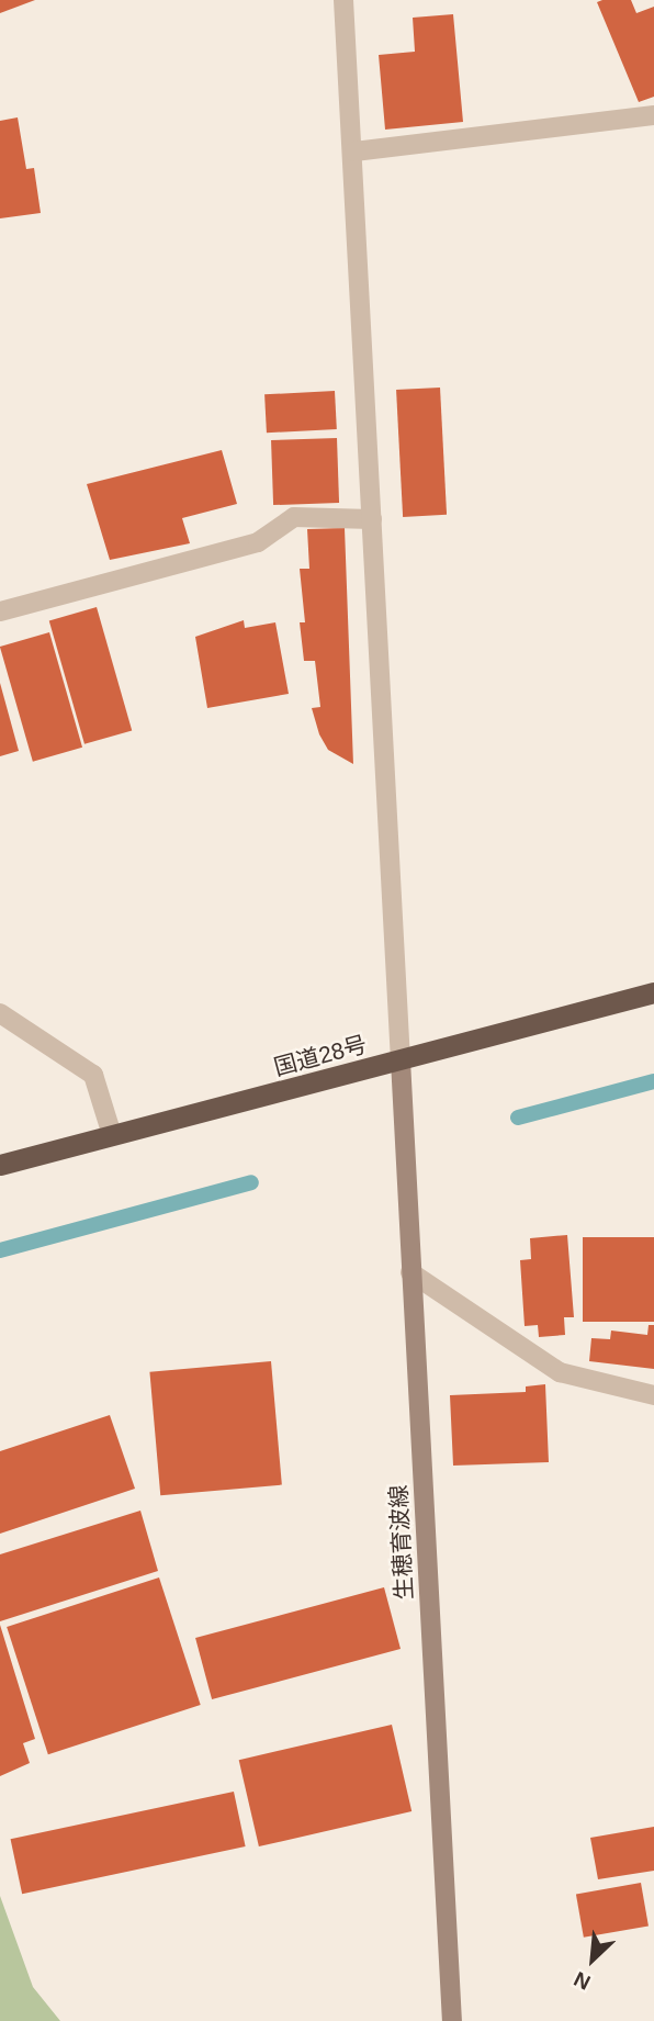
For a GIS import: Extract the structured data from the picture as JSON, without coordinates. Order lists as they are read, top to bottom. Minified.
{"streets":{"highway":["国道28号"],"main road":["生穂育波線"]},"crossings":[["国道28号","生穂育波線"]],"north":"bottom left"}
